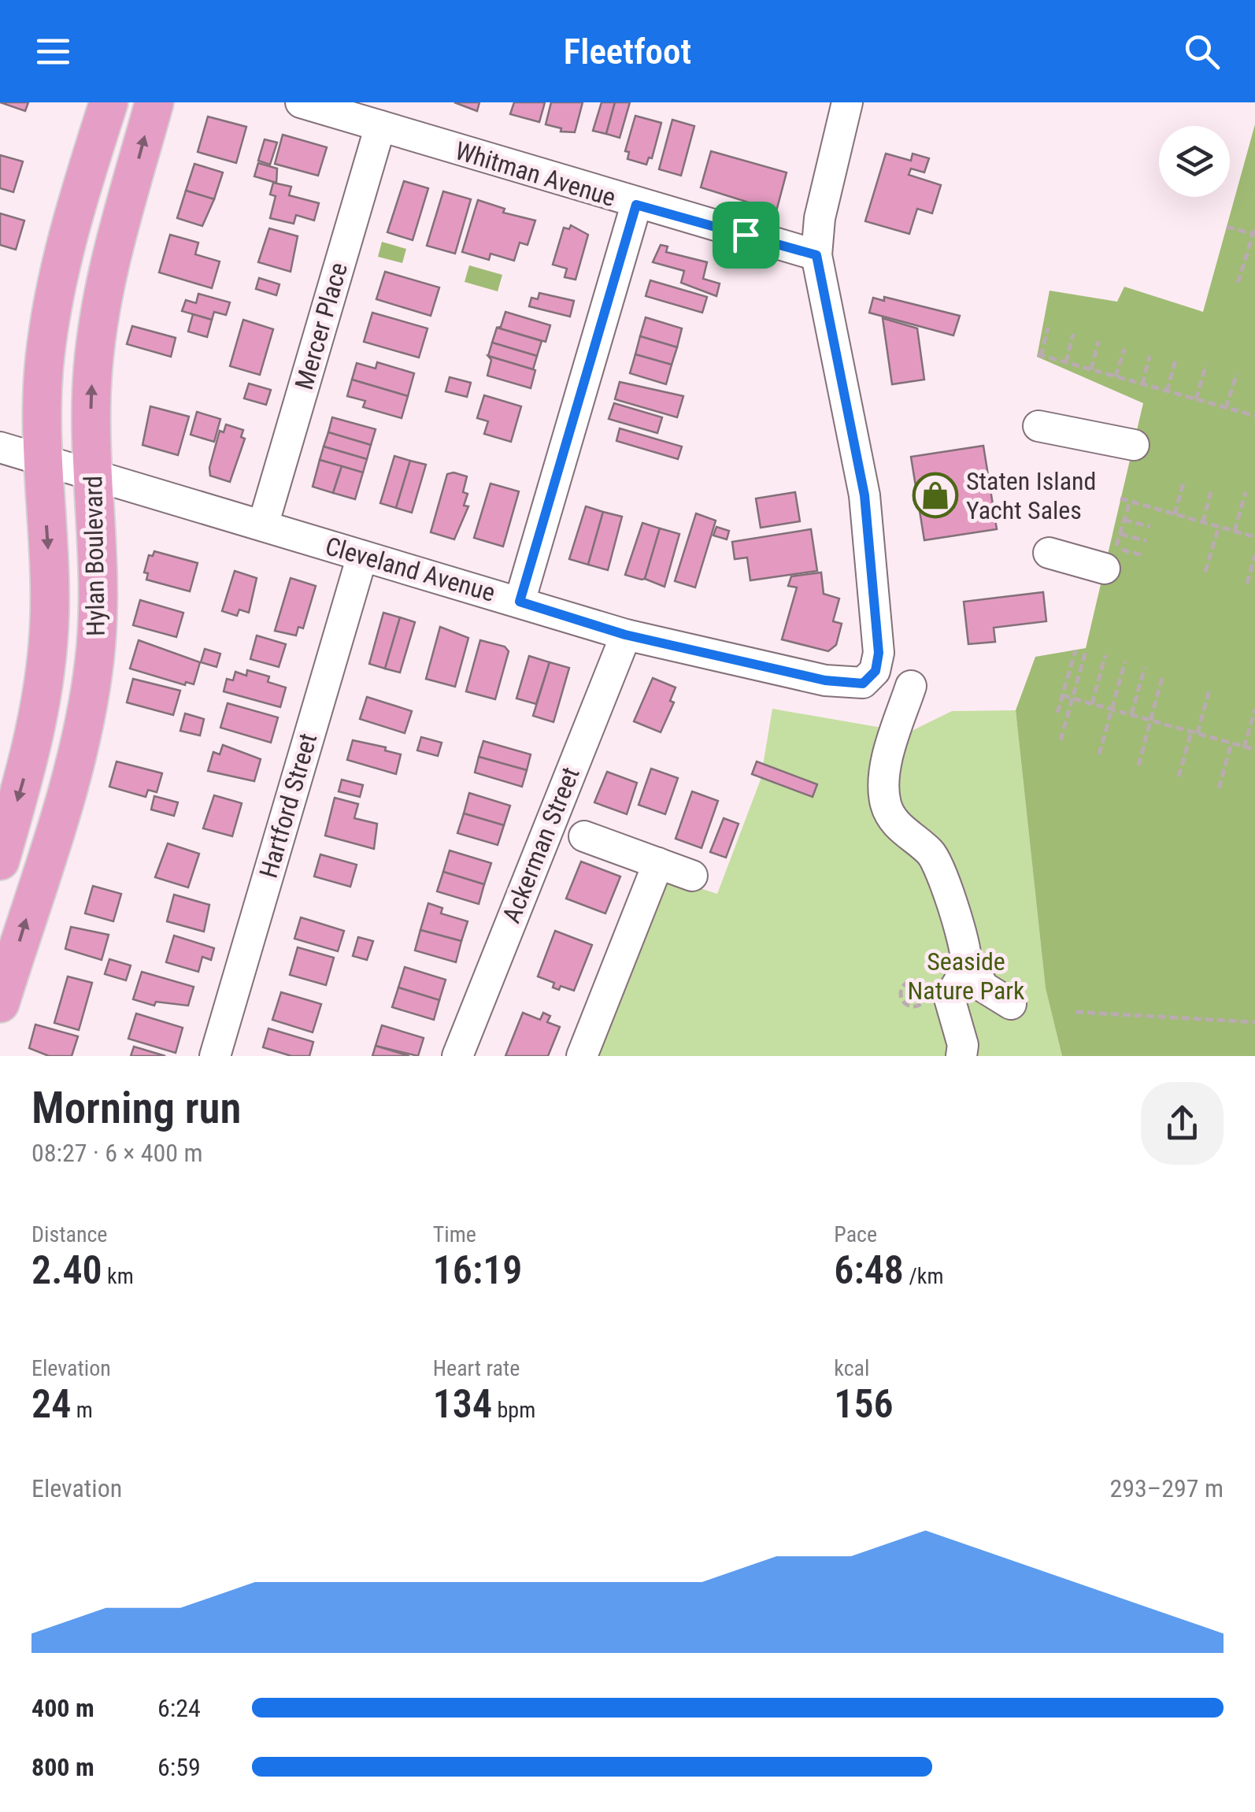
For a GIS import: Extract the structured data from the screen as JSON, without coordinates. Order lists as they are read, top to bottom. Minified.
{"streets":{"main road":["Hylan Boulevard"],"street":["Whitman Avenue","Mercer Place","Cleveland Avenue","Hartford Street","Ackerman Street"]},"crossings":[["Whitman Avenue","Mercer Place"],["Whitman Avenue","Cleveland Avenue"],["Mercer Place","Cleveland Avenue"],["Hylan Boulevard","Cleveland Avenue"],["Cleveland Avenue","Hartford Street"],["Cleveland Avenue","Ackerman Street"]],"parks":["Seaside Nature Park"],"places":{"shop":["Staten Island Yacht Sales"]},"page":{"header":"Fleetfoot","heading":["Morning run","08:27 · 6 × 400 m"],"stats":[["Distance","2.40 km"],["Time","16:19"],["Pace","6:48 /km"],["Elevation","24 m"],["Heart rate","134 bpm"],["kcal","156"]],"chart":["Elevation","293–297 m"],"list":[{"name":"400 m","note":"6:24"},{"name":"800 m","note":"6:59"}]}}
